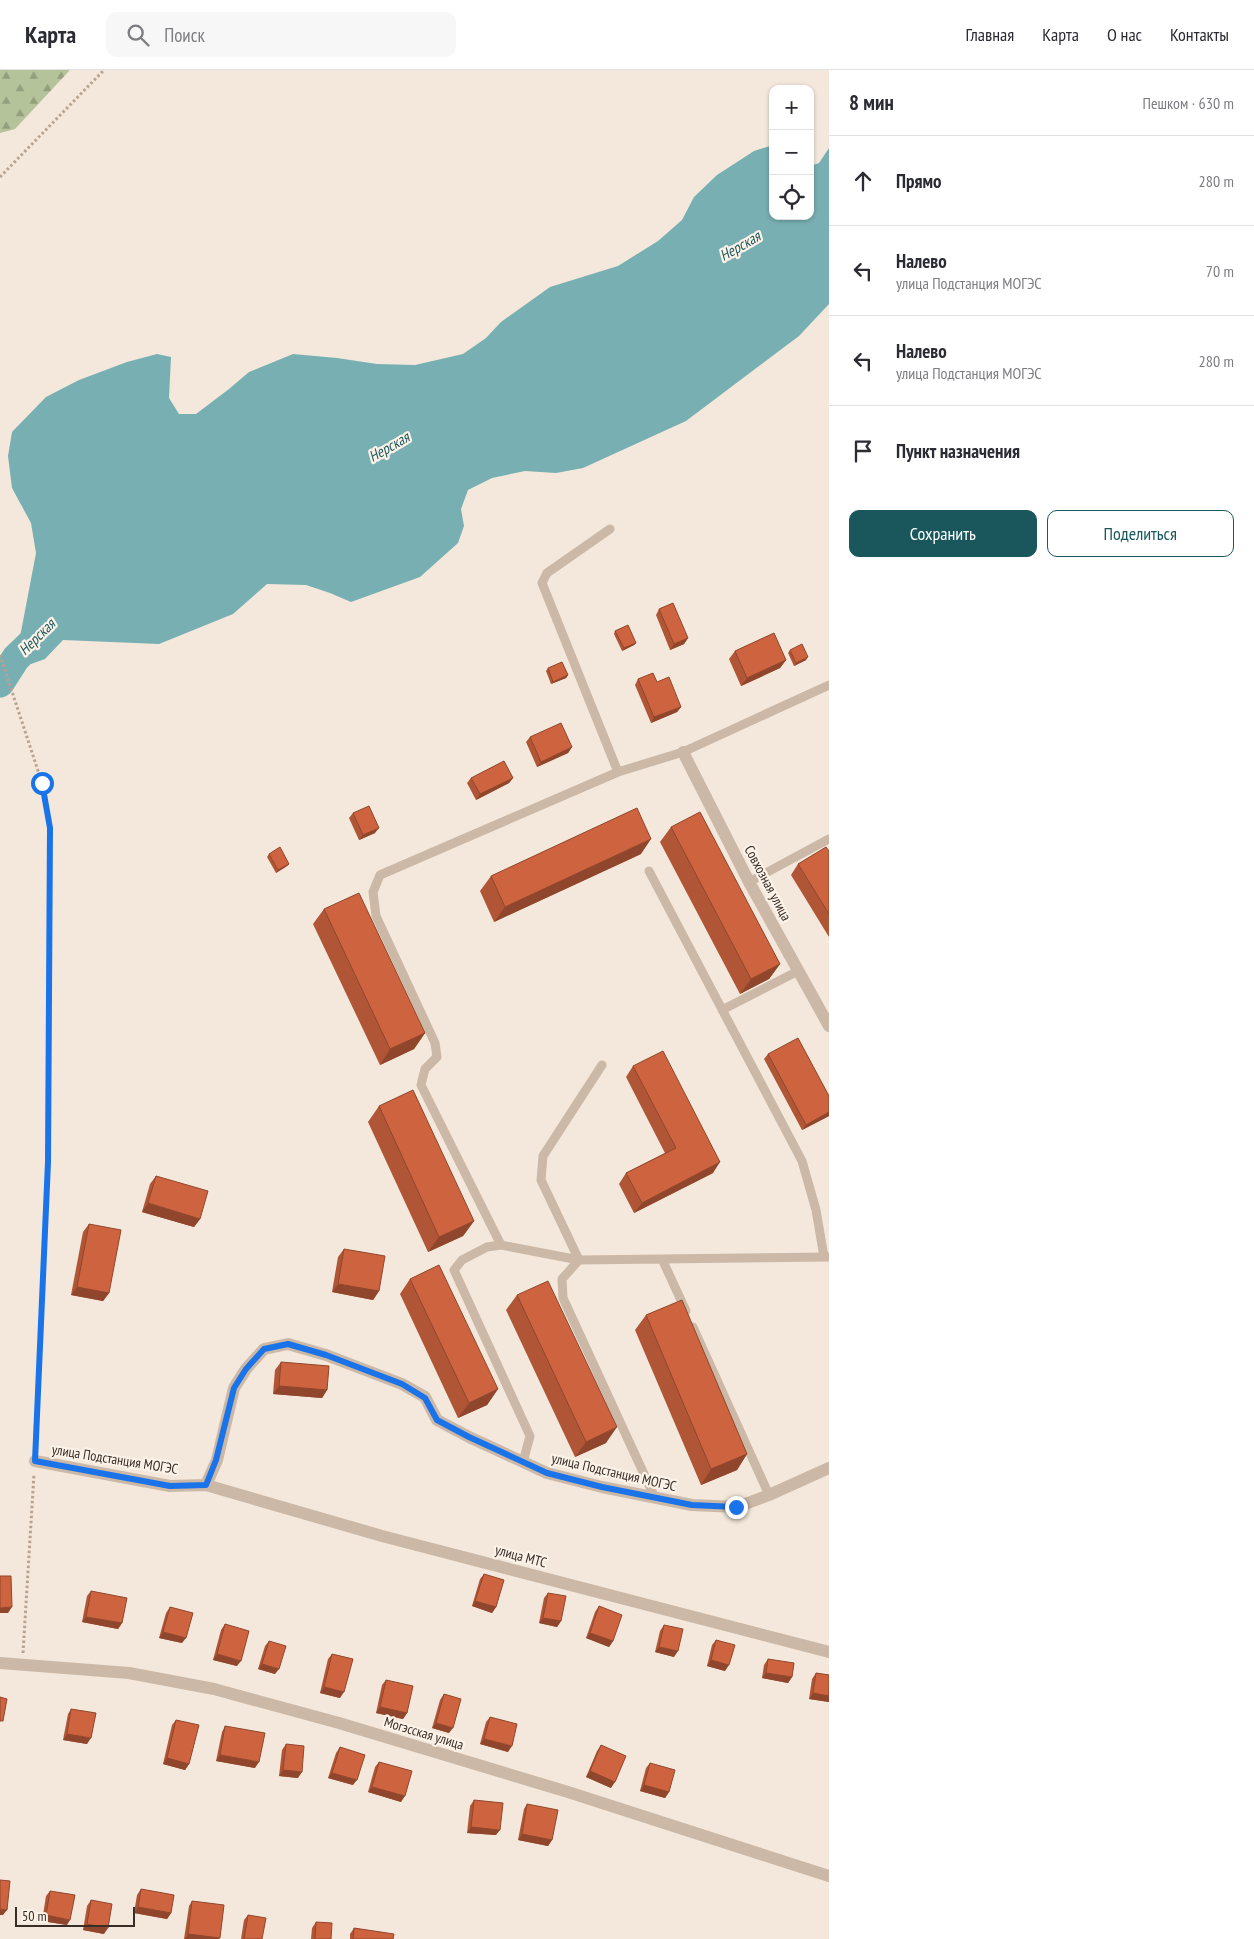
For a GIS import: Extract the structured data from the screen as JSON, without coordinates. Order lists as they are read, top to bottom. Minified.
{"streets":{"street":["Совхозная улица","улица Подстанция МОГЭС","улица МТС","Могэсская улица"]},"crossings":[["улица Подстанция МОГЭС","улица МТС"]],"water":["Нерская"],"scale_bar":"50 m","page":{"header":"Карта","search":"Поиск","nav":["Главная","Карта","О нас","Контакты"],"heading":["8 мин","Пешком · 630 m"],"map_buttons":["+","−"],"list":[["Прямо","280 m"],["Налево","улица Подстанция МОГЭС","70 m"],["Налево","улица Подстанция МОГЭС","280 m"],"Пункт назначения"],"buttons":["Сохранить","Поделиться"],"scale":"50 m"}}
